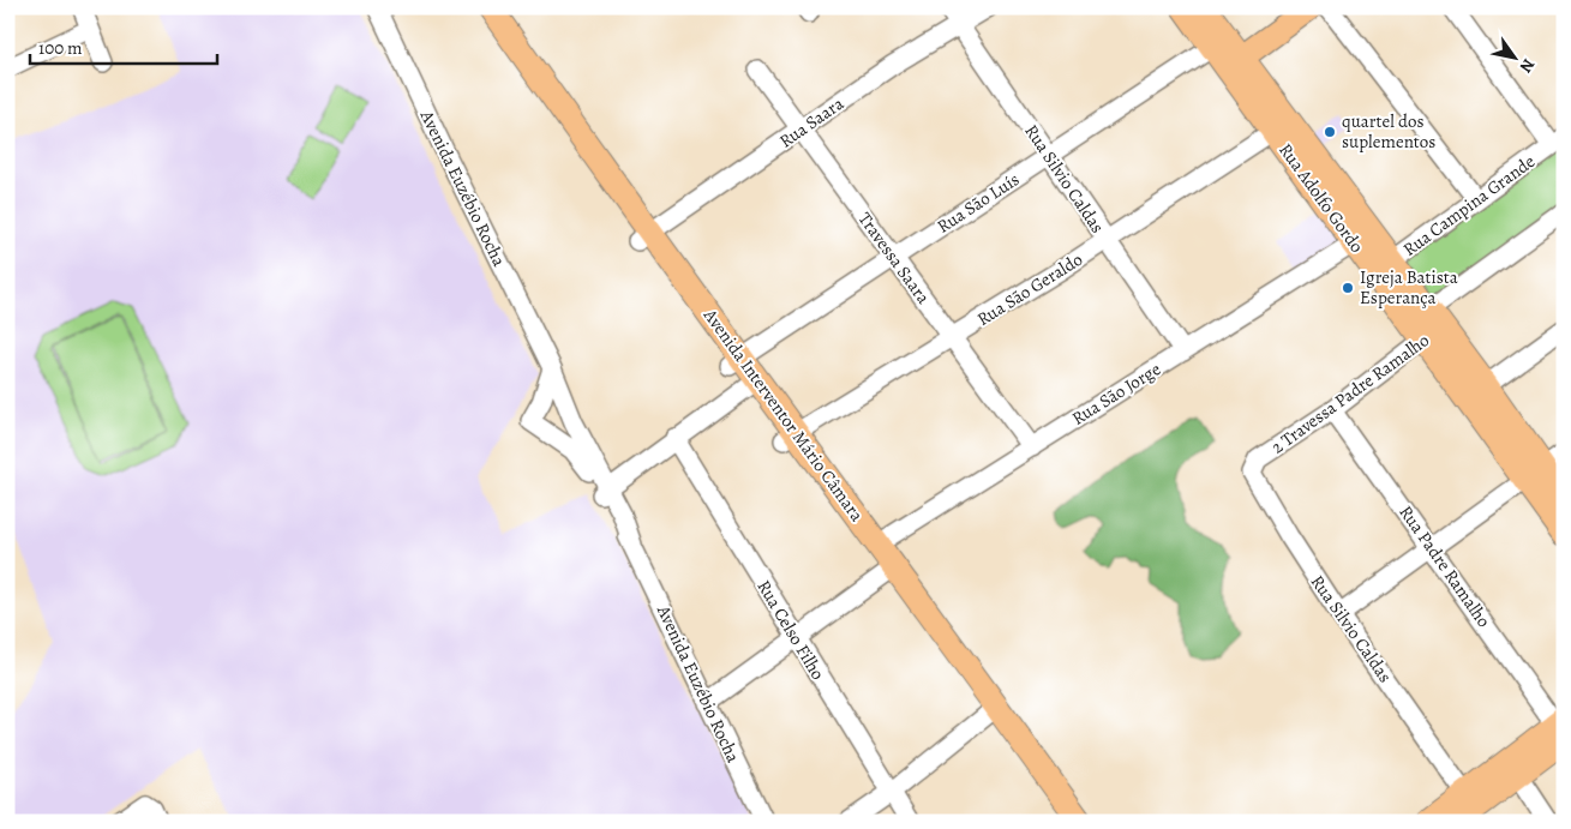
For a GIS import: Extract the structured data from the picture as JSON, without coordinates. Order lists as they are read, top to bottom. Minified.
{"streets":{"main road":["Rua Adolfo Gordo","Avenida Interventor Mário Câmara"],"street":["Rua Saara","Rua Silvio Caldas","Avenida Euzébio Rocha","Rua São Luís","Rua Campina Grande","Travessa Saara","Rua São Geraldo","Rua São Jorge","2 Travessa Padre Ramalho","Rua Padre Ramalho","Rua Celso Filho"]},"crossings":[["Rua Saara","Rua Silvio Caldas"],["Rua Saara","Travessa Saara"],["Rua Saara","Avenida Interventor Mário Câmara"],["Rua Silvio Caldas","Rua São Luís"],["Rua Silvio Caldas","Rua São Geraldo"],["Rua Silvio Caldas","Rua São Jorge"],["Rua Silvio Caldas","2 Travessa Padre Ramalho"],["Rua Adolfo Gordo","Rua São Luís"],["Rua Adolfo Gordo","Rua Campina Grande"],["Rua Adolfo Gordo","Rua São Geraldo"],["Rua Adolfo Gordo","Rua São Jorge"],["Rua Adolfo Gordo","2 Travessa Padre Ramalho"],["Rua São Luís","Travessa Saara"],["Rua São Luís","Avenida Interventor Mário Câmara"],["Travessa Saara","Rua São Geraldo"],["Travessa Saara","Rua São Jorge"],["Rua São Geraldo","Avenida Interventor Mário Câmara"],["Rua São Jorge","Avenida Interventor Mário Câmara"],["2 Travessa Padre Ramalho","Rua Padre Ramalho"]],"places":["quartel dos suplementos","Igreja Batista Esperança"],"scale_bar":"100 m","north":"bottom right"}
